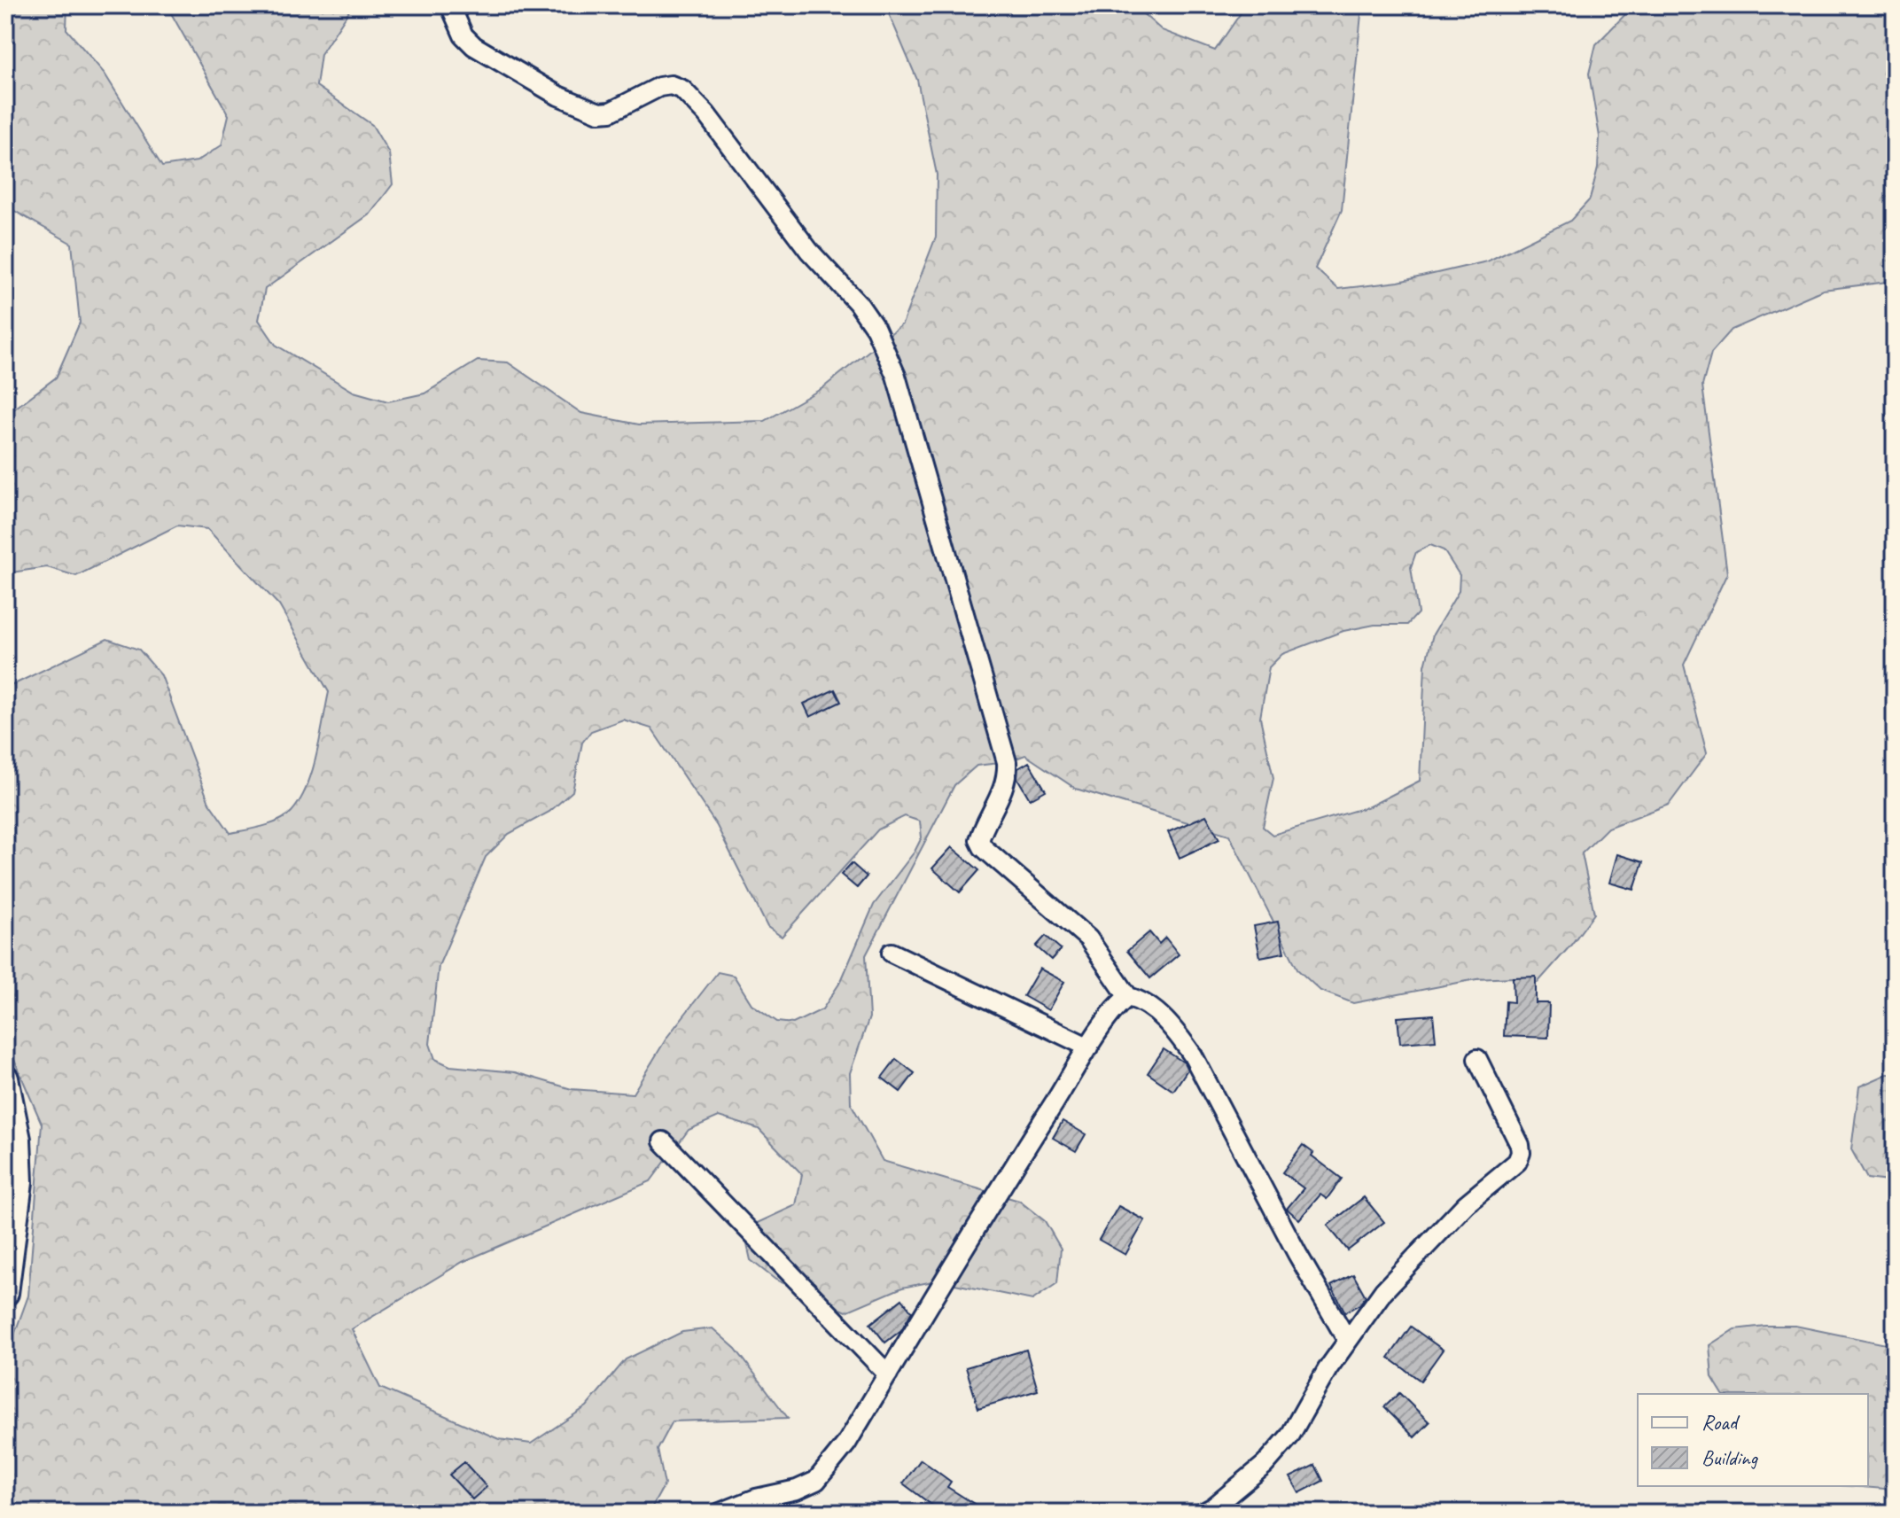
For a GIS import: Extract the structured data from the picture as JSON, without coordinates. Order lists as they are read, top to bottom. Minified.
{"legend":["Road","Building"]}
